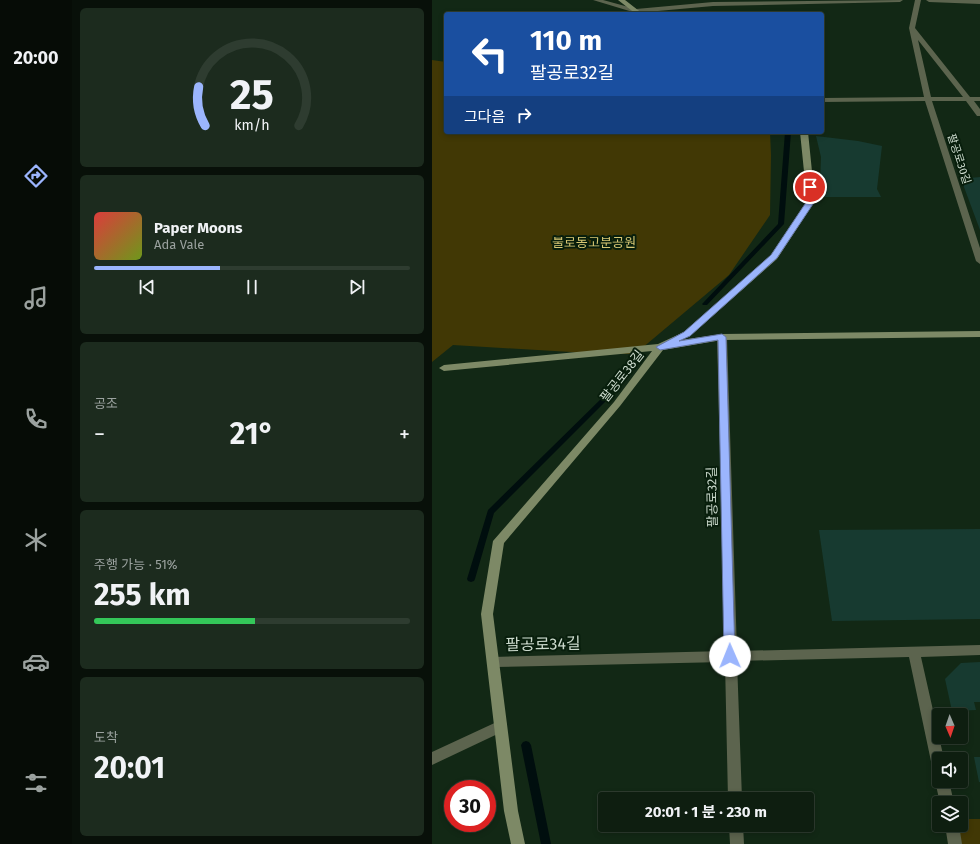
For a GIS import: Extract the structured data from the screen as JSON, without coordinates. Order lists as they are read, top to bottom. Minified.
{"streets":{"street":["팔공로30길","팔공로38길","팔공로32길","팔공로34길"]},"crossings":[["팔공로38길","팔공로34길"],["팔공로32길","팔공로34길"]],"parks":["불로동고분공원"],"north":"bottom","page":{"tabs":"20:00","turn":["110 m","팔공로32길"],"then":"그다음","song":["Paper Moons","Ada Vale"],"tile":["공조",["주행 가능 · 51%","255 km"],["도착","20:01"]],"heat":["−","21°","+"],"limit":"30","trip":"20:01 · 1 분 · 230 m","gauge":["25","km/h"]}}
